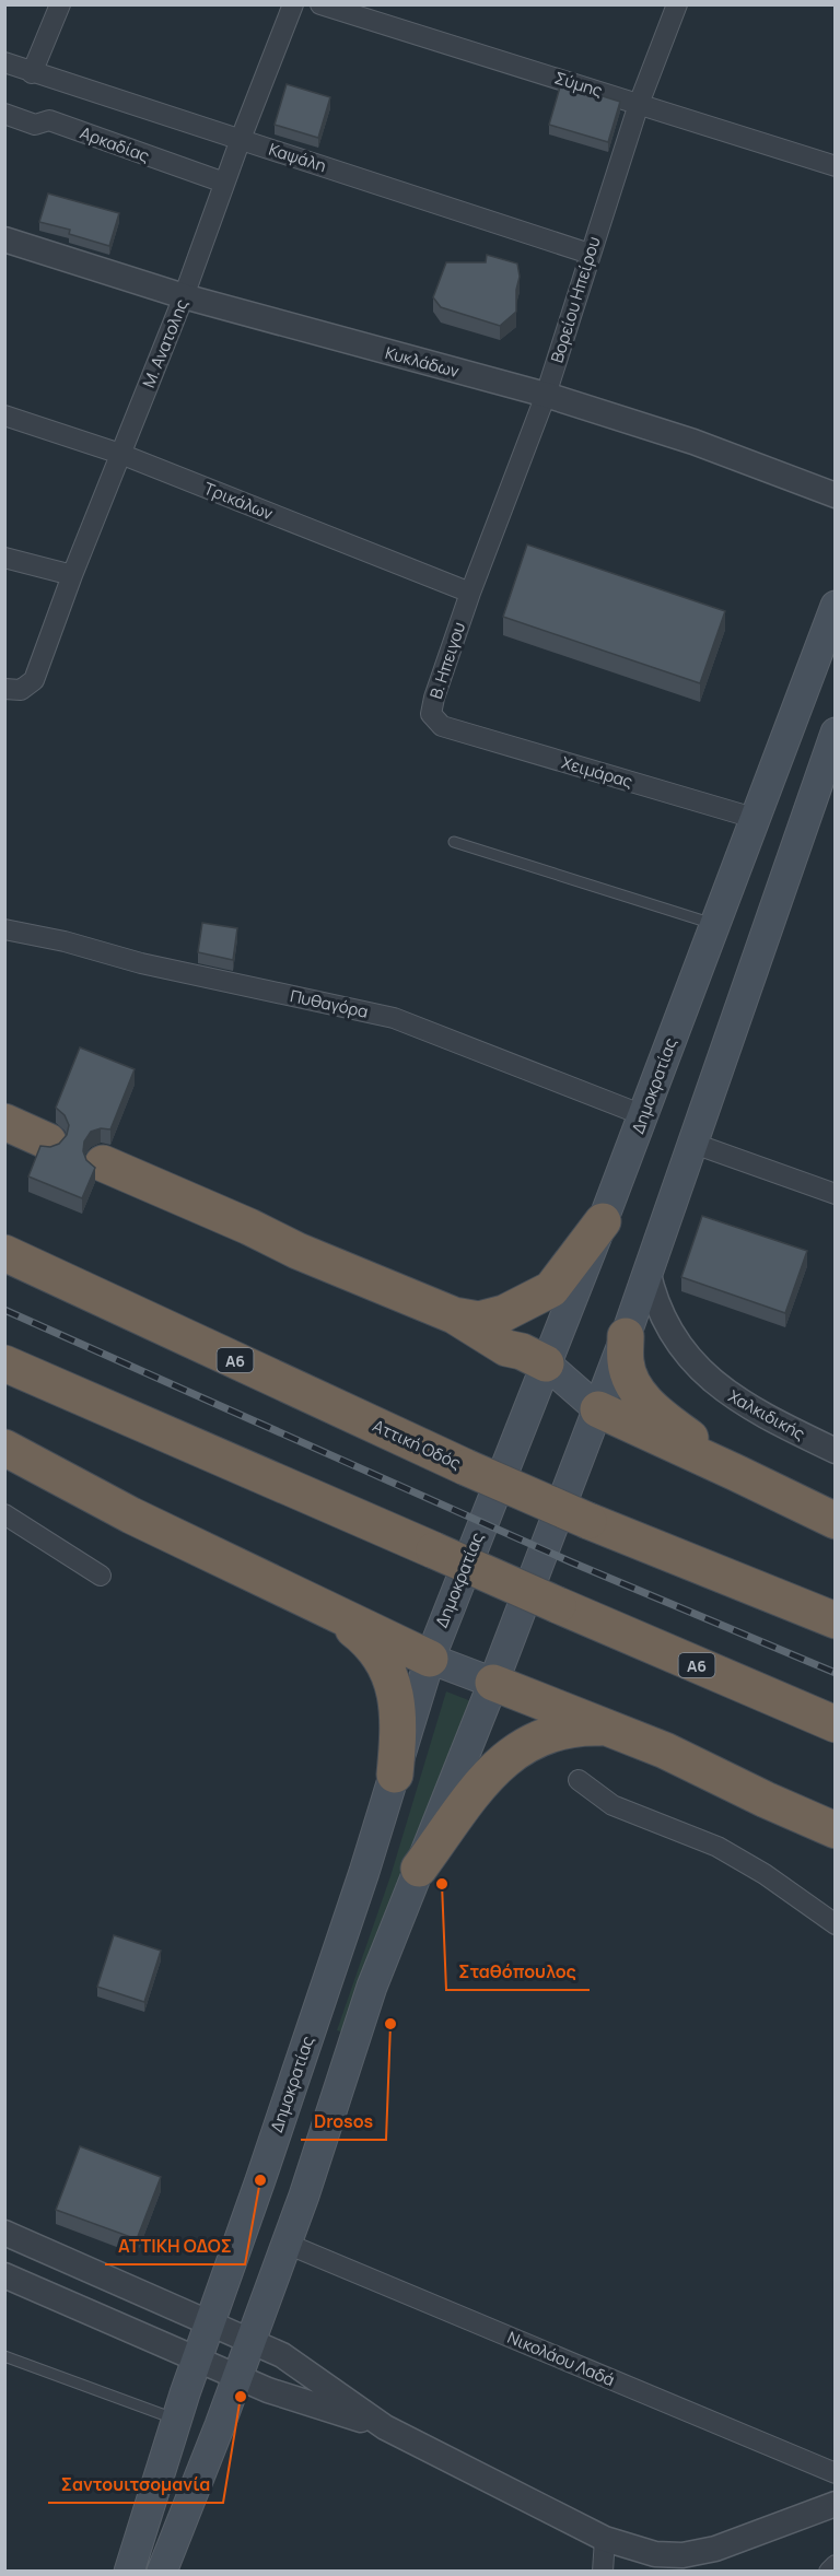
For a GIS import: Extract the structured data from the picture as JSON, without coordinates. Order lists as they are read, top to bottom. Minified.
{"streets":{"highway":["Α6","Αττική Οδός"],"main road":["Δημοκρατίας"],"street":["Σύμης","Αρκαδίας","Καψάλη","Βορείου Ηπείρου","Μ. Ανατολης","Κυκλάδων","Τρικάλων","Β. Ηπειγου","Χειμάρας","Πυθαγόρα","Χαλκιδικής","Νικολάου Λαδά"]},"crossings":[["Σύμης","Βορείου Ηπείρου"],["Αρκαδίας","Μ. Ανατολης"],["Καψάλη","Βορείου Ηπείρου"],["Καψάλη","Μ. Ανατολης"],["Βορείου Ηπείρου","Κυκλάδων"],["Βορείου Ηπείρου","Τρικάλων"],["Βορείου Ηπείρου","Β. Ηπειγου"],["Μ. Ανατολης","Κυκλάδων"],["Μ. Ανατολης","Τρικάλων"],["Τρικάλων","Β. Ηπειγου"],["Β. Ηπειγου","Χειμάρας"],["Χειμάρας","Δημοκρατίας"],["Πυθαγόρα","Δημοκρατίας"]],"places":["Σταθόπουλος","Drosos","ΑΤΤΙΚΗ ΟΔΟΣ","Σαντουιτσομανία"]}
